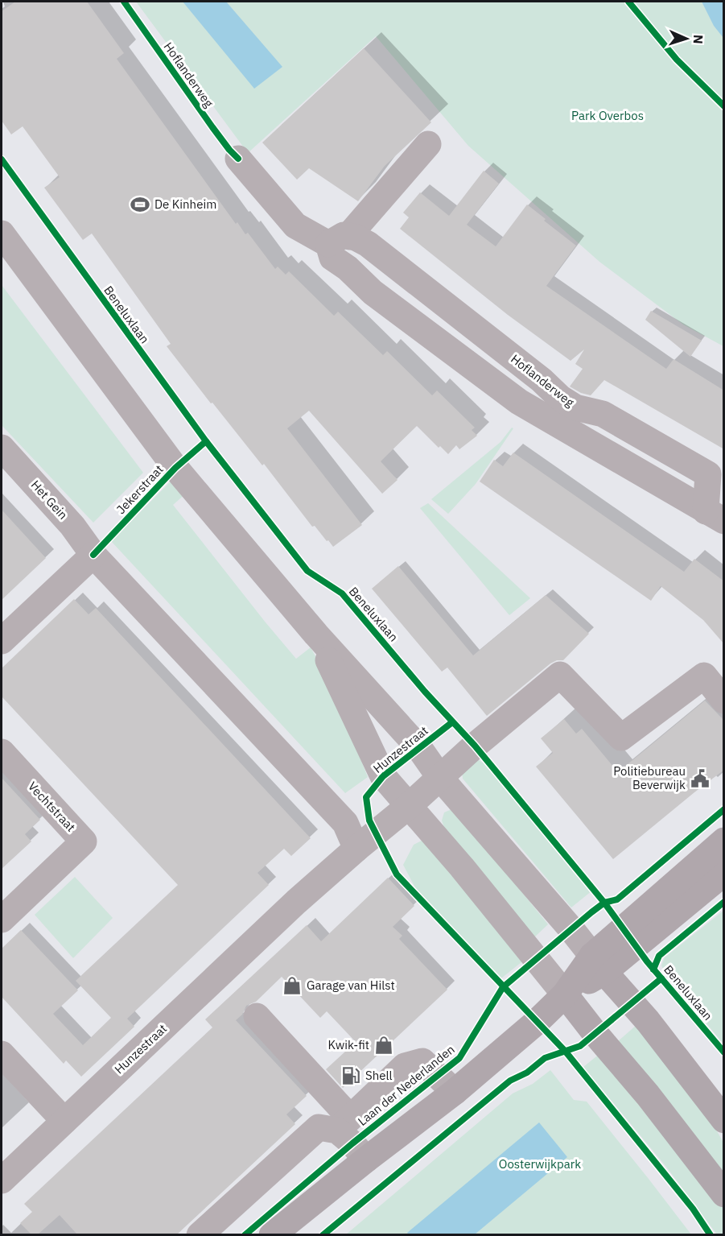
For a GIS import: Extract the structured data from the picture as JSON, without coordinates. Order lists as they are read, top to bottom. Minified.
{"streets":{"street":["Hoflanderweg","Het Gein","Hunzestraat","Vechtstraat","Laan der Nederlanden"],"cycle path":["Beneluxlaan","Jekerstraat"]},"parks":["Park Overbos","Oosterwijkpark"],"places":{"sports":["De Kinheim"],"public building":["Politiebureau Beverwijk"],"shop":["Garage van Hilst","Kwik-fit"],"fuel station":["Shell"]},"north":"right"}
